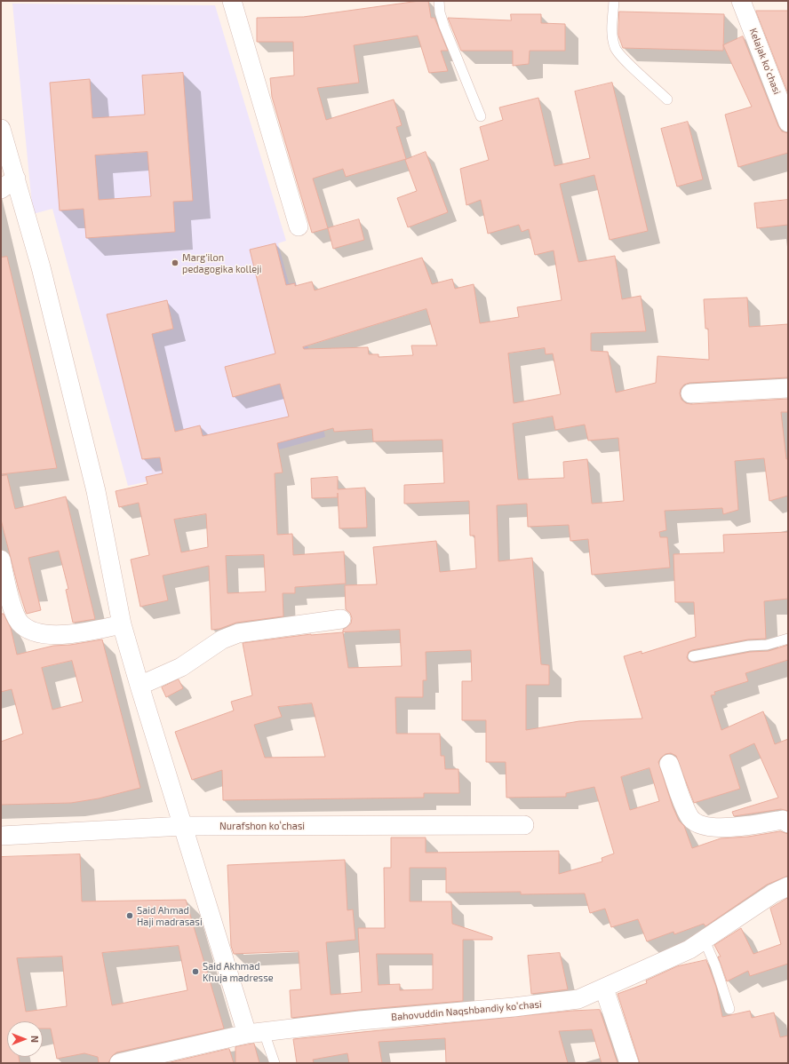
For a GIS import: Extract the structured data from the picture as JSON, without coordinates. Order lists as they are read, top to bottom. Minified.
{"streets":{"street":["Kelajak koʻchasi","Nurafshon koʻchasi","Bahovuddin Naqshbandiy koʻchasi"]},"places":["Marg'ilon pedagogika kolleji","Said Ahmad Haji madrasasi","Said Akhmad Khuja madresse"],"north":"right"}
